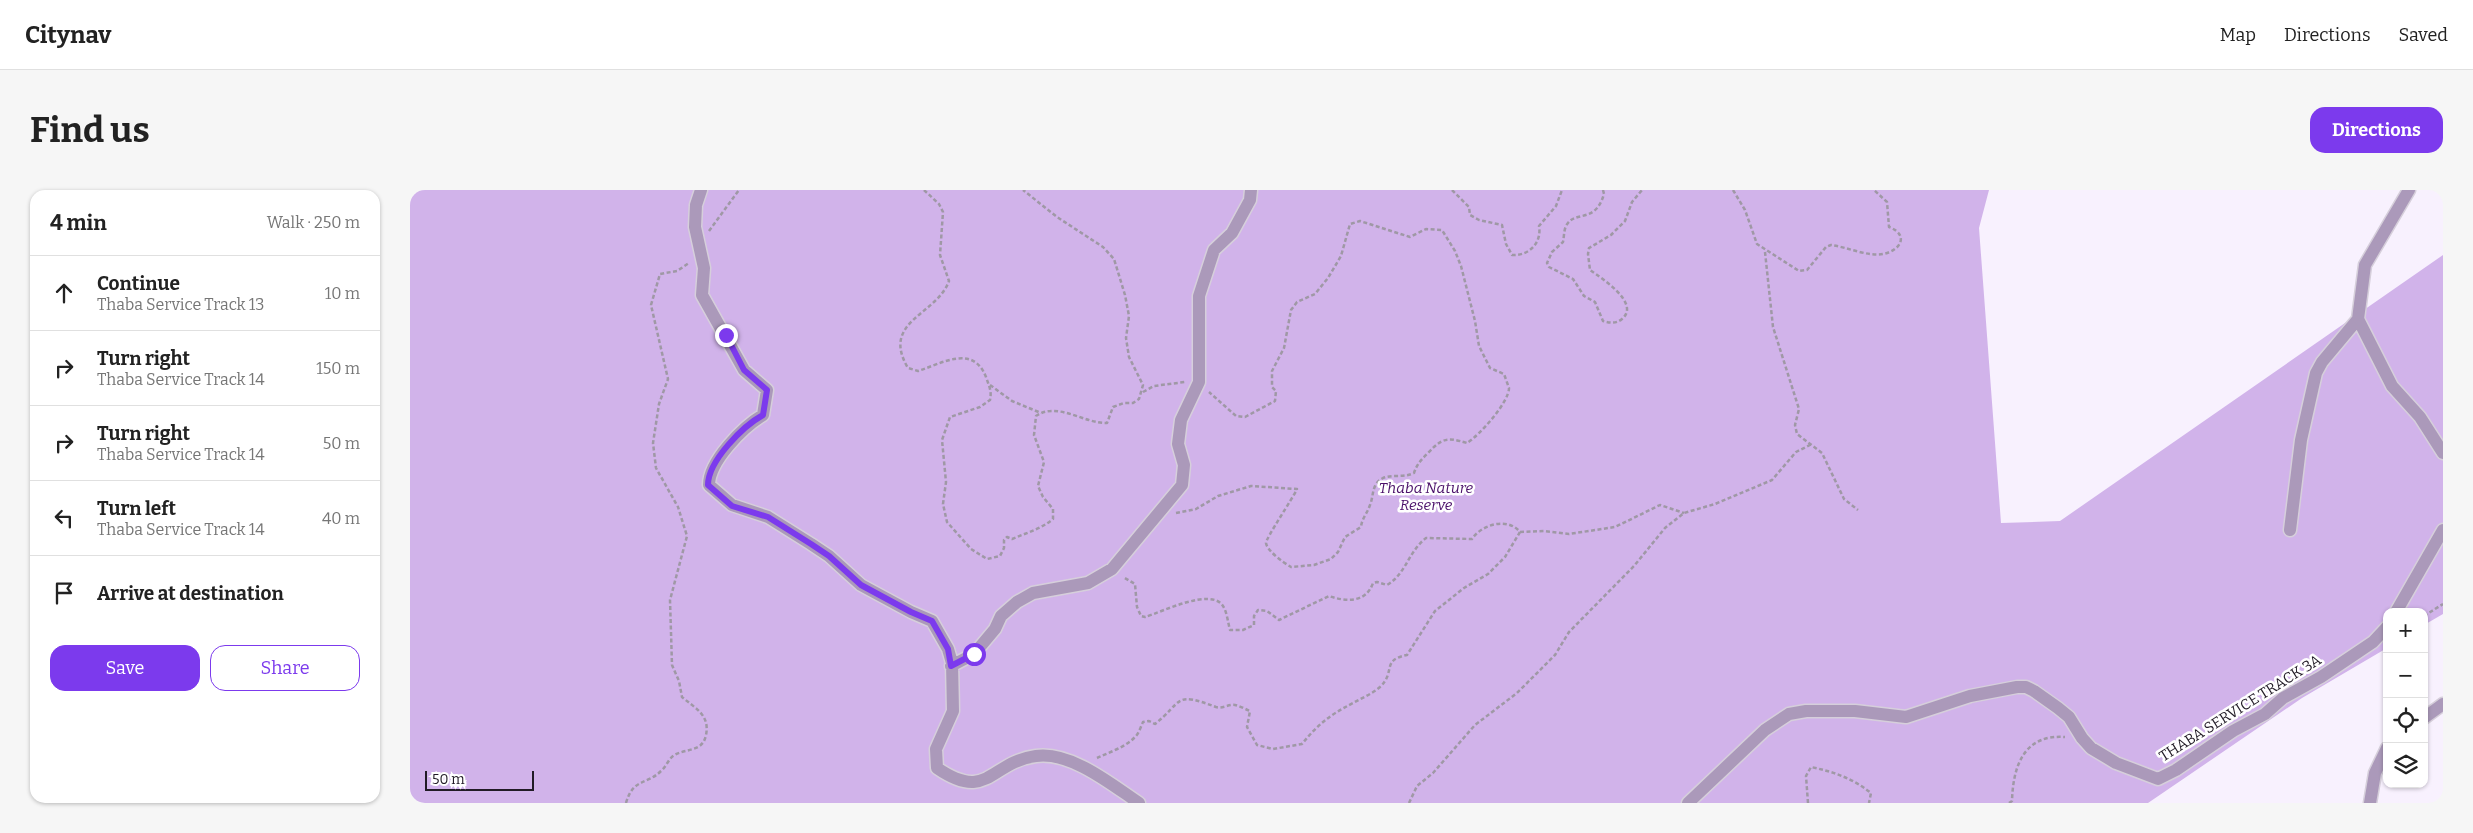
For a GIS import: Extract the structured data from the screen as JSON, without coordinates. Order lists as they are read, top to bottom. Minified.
{"streets":{"street":["THABA SERVICE TRACK 3A"]},"parks":["Thaba Nature Reserve"],"scale_bar":"50 m","page":{"header":"Citynav","nav":["Map","Directions","Saved"],"buttons":["Directions",["Save","Share"]],"title":"Find us","heading":["4 min","Walk · 250 m"],"list":[["Continue","Thaba Service Track 13","10 m"],["Turn right","Thaba Service Track 14","150 m"],["Turn right","Thaba Service Track 14","50 m"],["Turn left","Thaba Service Track 14","40 m"],"Arrive at destination"],"map_buttons":["+","−"],"scale":"50 m"}}
